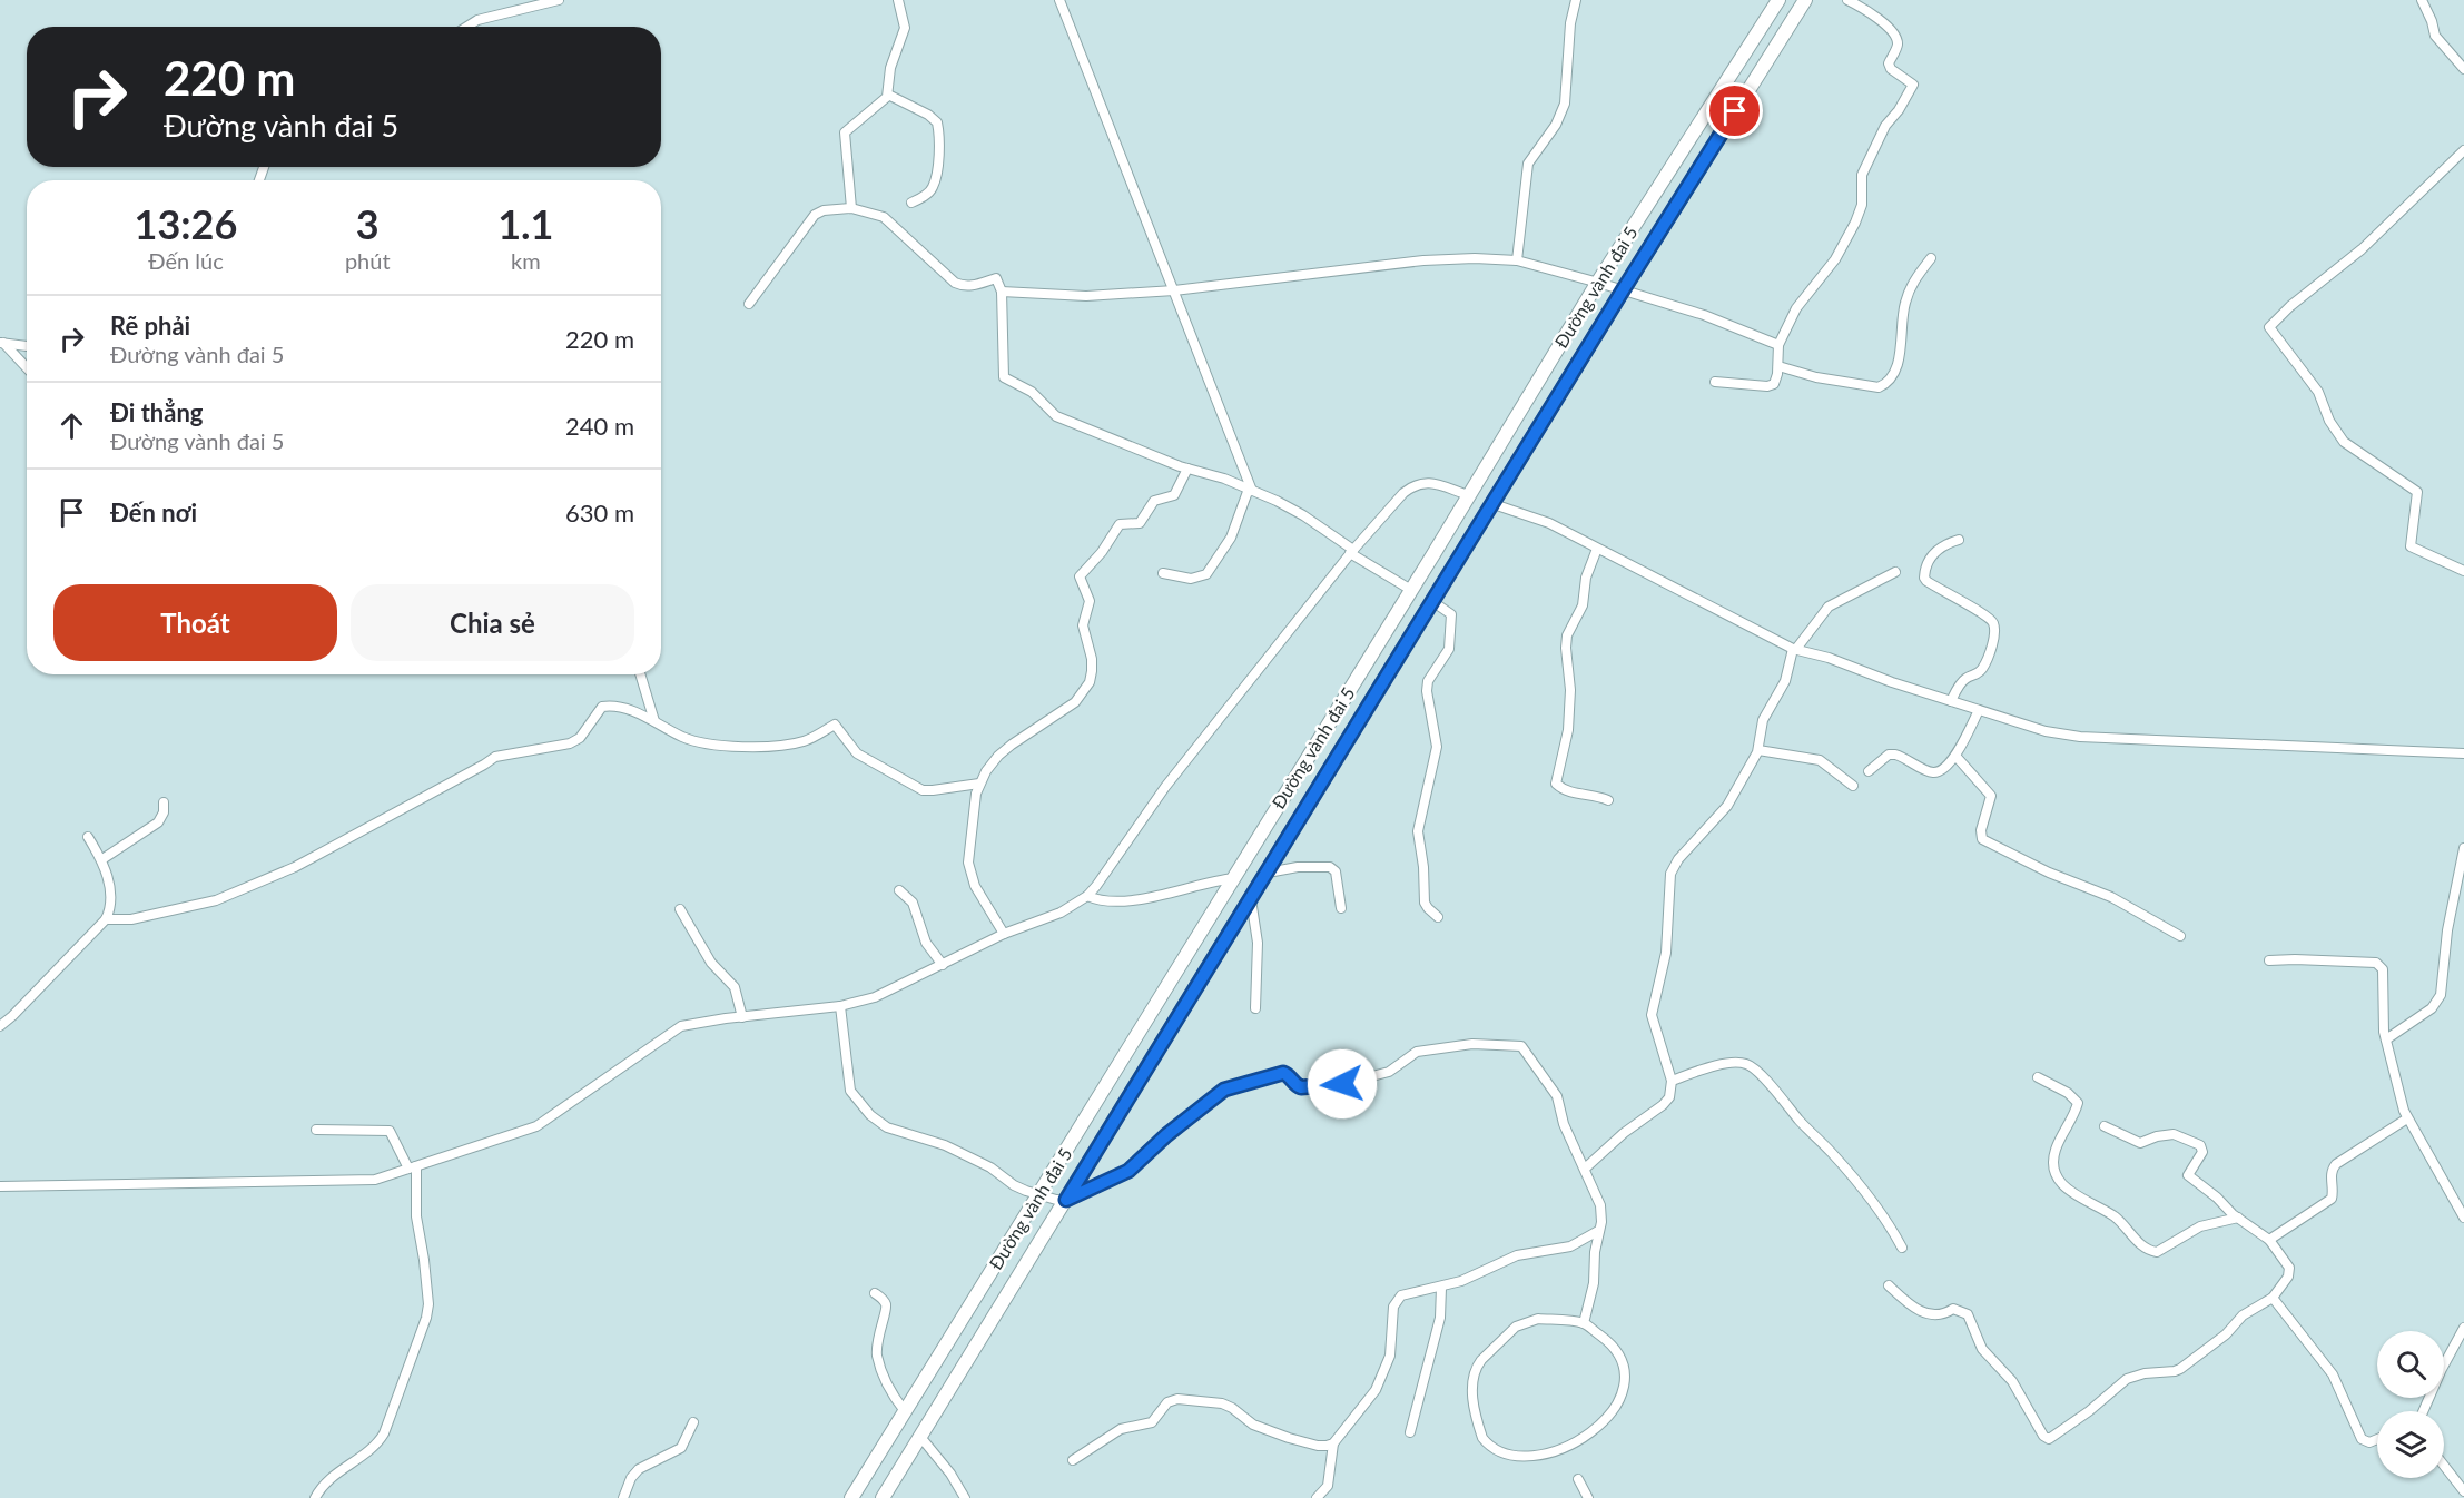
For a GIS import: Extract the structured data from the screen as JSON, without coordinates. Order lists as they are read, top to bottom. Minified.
{"streets":{"main road":["Đường vành đai 5"]},"page":{"turn":["220 m","Đường vành đai 5"],"eta":["13:26","Đến lúc","3","phút","1.1","km"],"list":[{"name":"Rẽ phải","note":"Đường vành đai 5","value":"220 m"},{"name":"Đi thẳng","note":"Đường vành đai 5","value":"240 m"},{"name":"Đến nơi","value":"630 m"}],"buttons":["Thoát","Chia sẻ"]}}
